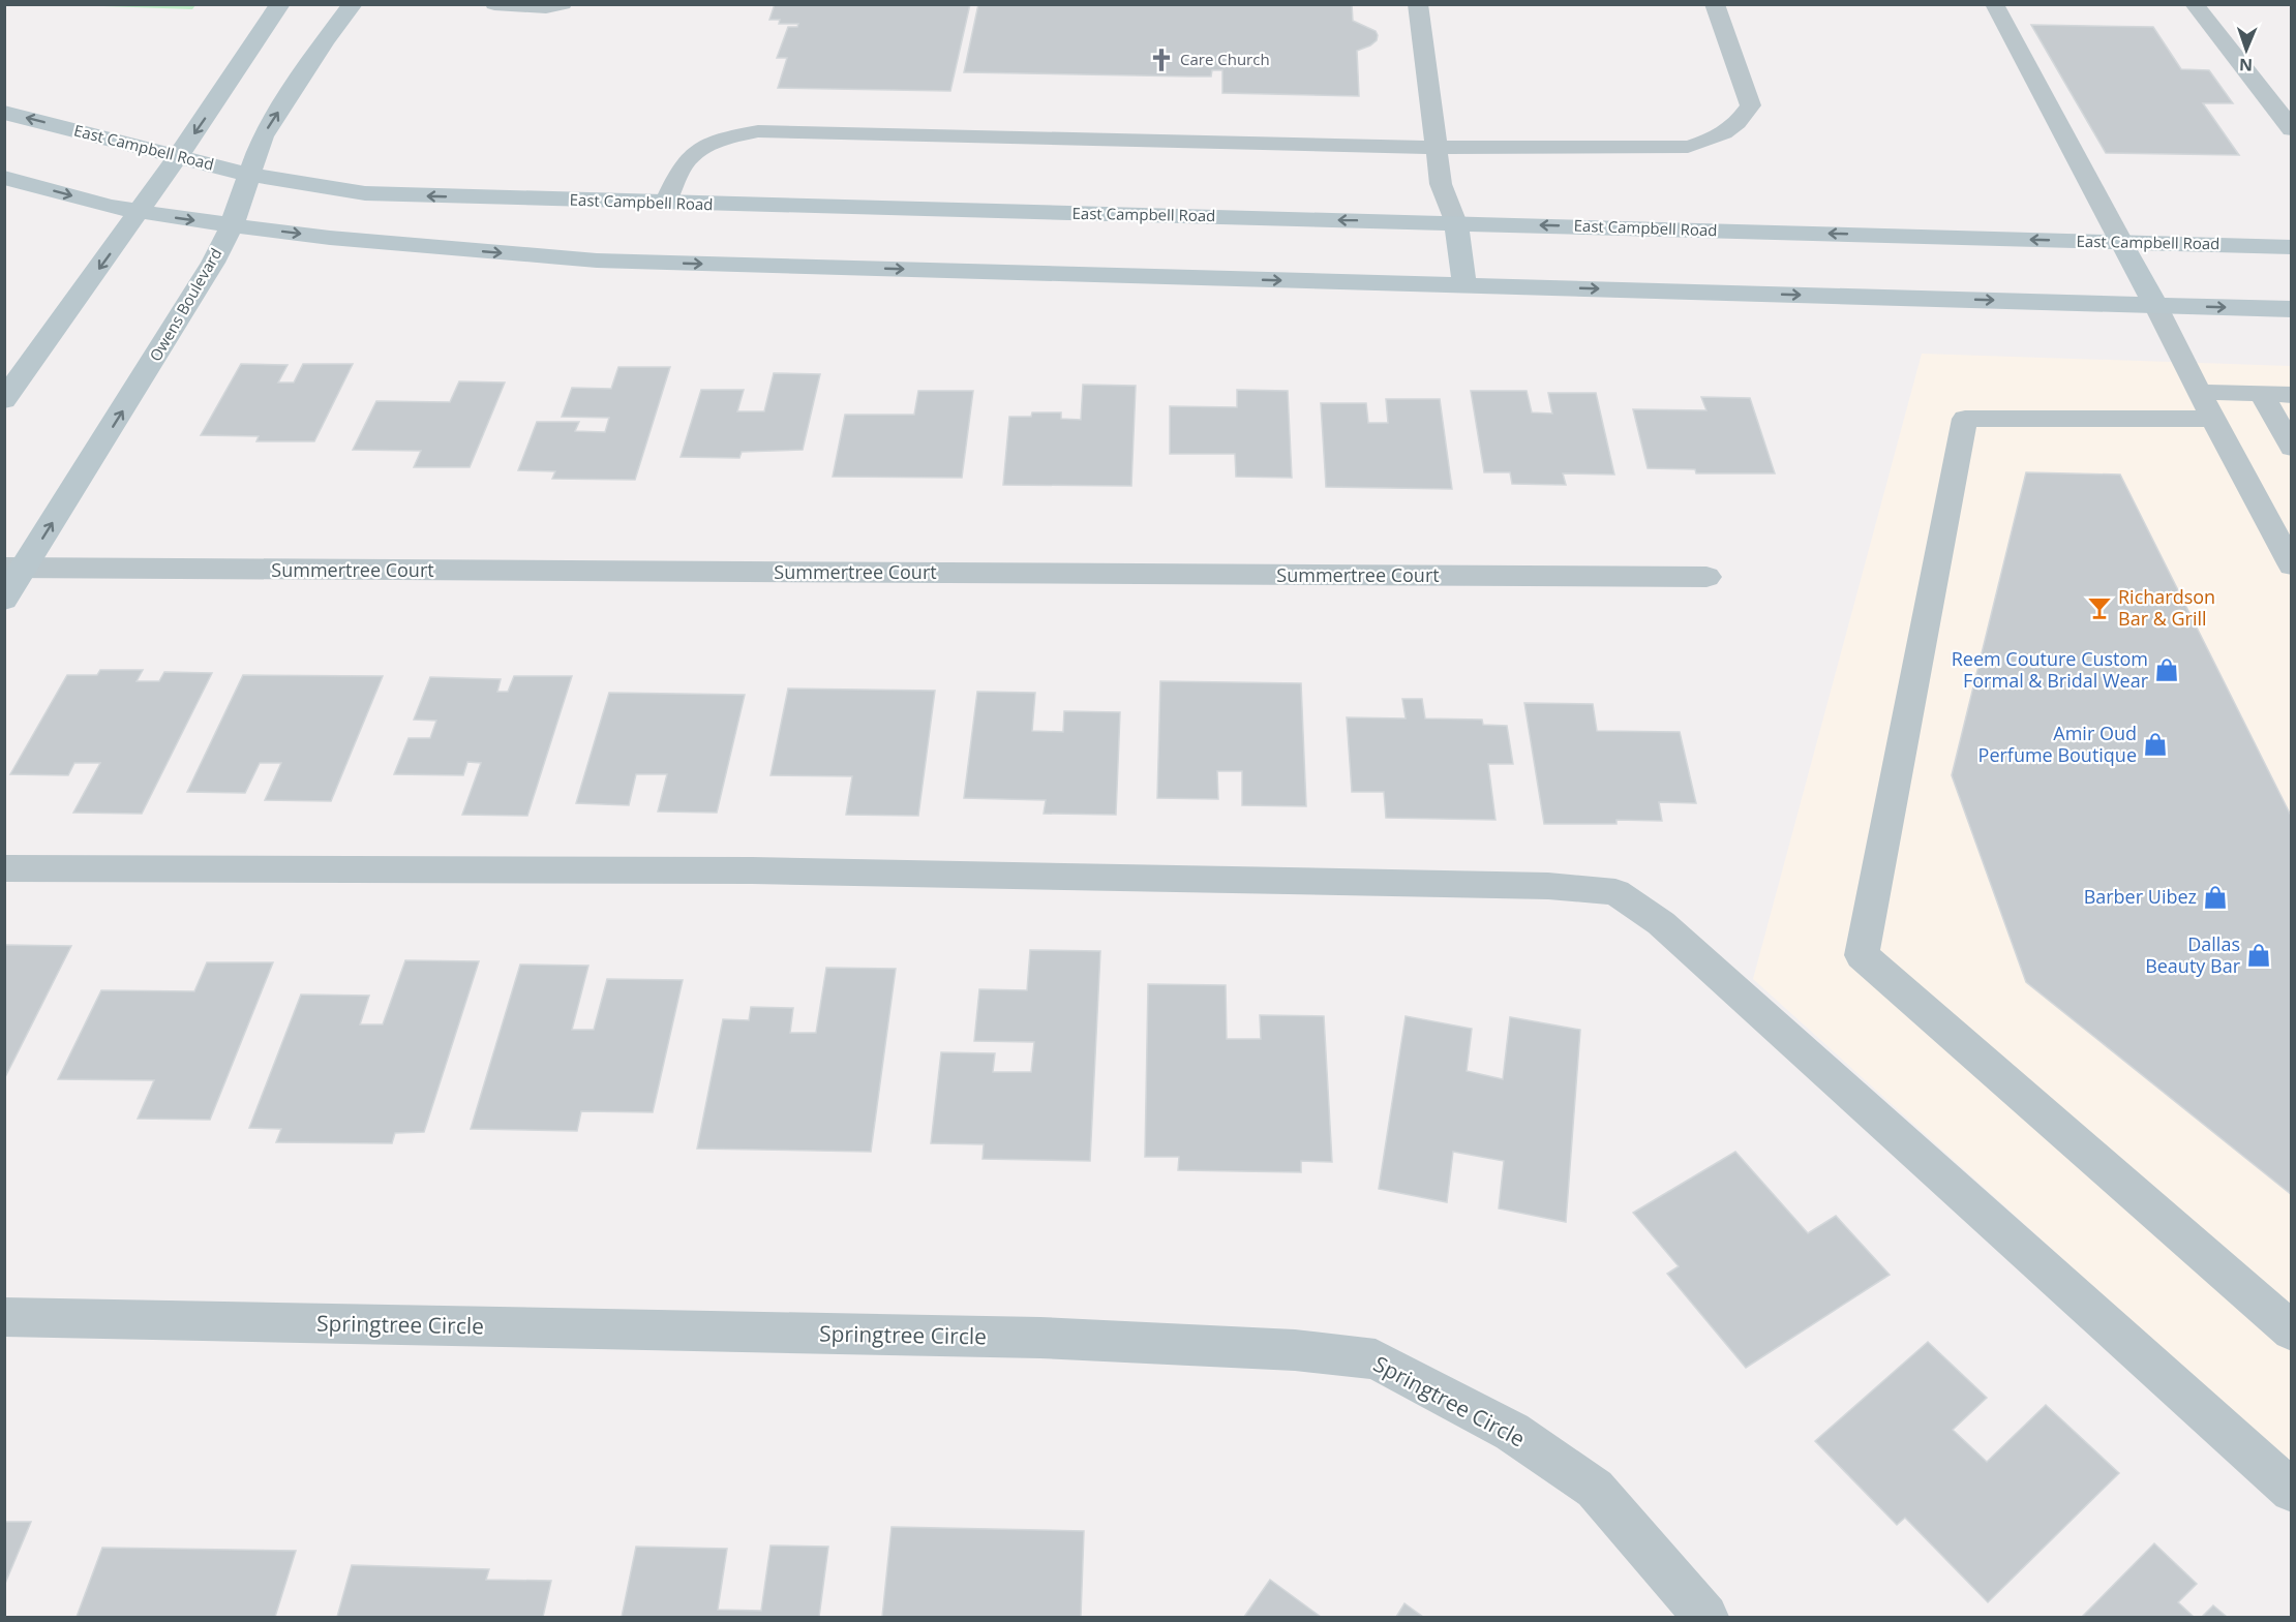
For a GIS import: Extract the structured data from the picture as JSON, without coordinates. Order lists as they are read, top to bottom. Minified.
{"streets":{"main road":["East Campbell Road","Owens Boulevard"],"street":["Summertree Court","Springtree Circle"]},"crossings":[["East Campbell Road","Owens Boulevard"],["Owens Boulevard","Summertree Court"]],"places":{"church":["Care Church"],"bar":["Richardson Bar & Grill"],"shop":["Reem Couture Custom Formal & Bridal Wear","Amir Oud Perfume Boutique","Barber Uibez","Dallas Beauty Bar"]},"north":"bottom"}
